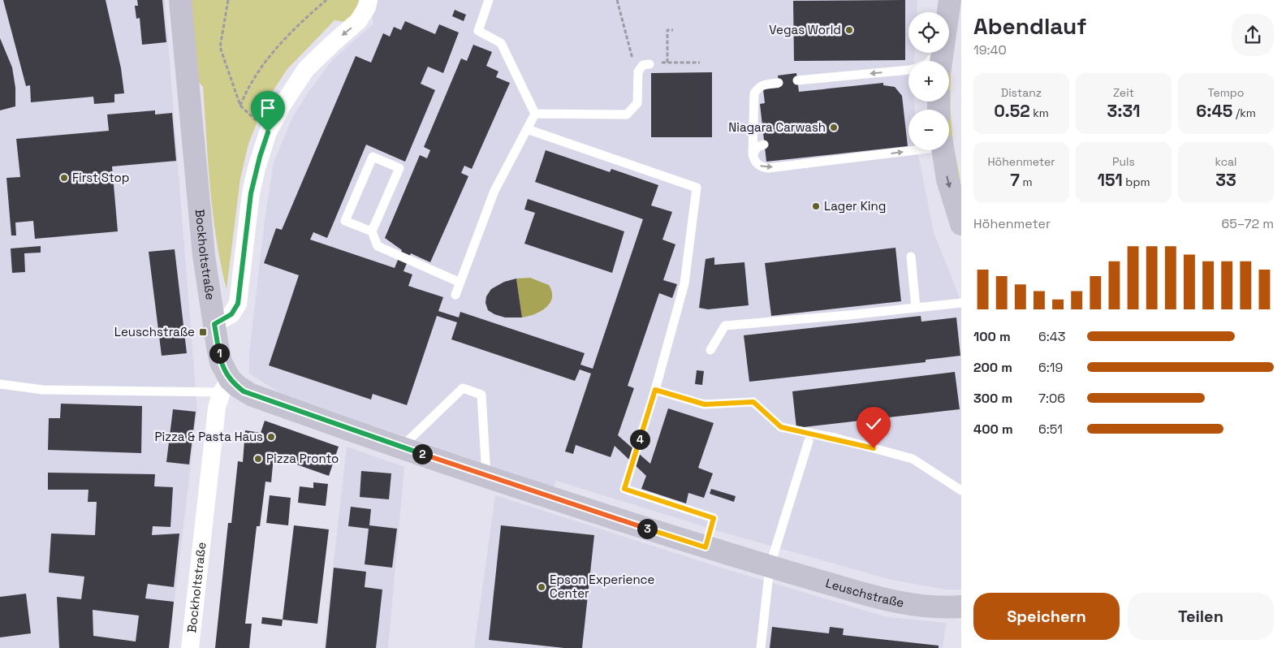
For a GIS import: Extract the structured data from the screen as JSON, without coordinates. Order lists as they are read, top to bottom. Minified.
{"streets":{"street":["Bockholtstraße","Leuschstraße"]},"crossings":[["Bockholtstraße","Leuschstraße"]],"places":{"other":["Vegas World","Niagara Carwash","First Stop","Lager King","Pizza & Pasta Haus","Pizza Pronto","Epson Experience Center"],"transit":["Leuschstraße"]},"page":{"heading":["Abendlauf","19:40"],"map_buttons":["+","−"],"stats":[["Distanz","0.52 km"],["Zeit","3:31"],["Tempo","6:45 /km"],["Höhenmeter","7 m"],["Puls","151 bpm"],["kcal","33"]],"chart":["Höhenmeter","65–72 m"],"list":[{"name":"100 m","note":"6:43"},{"name":"200 m","note":"6:19"},{"name":"300 m","note":"7:06"},{"name":"400 m","note":"6:51"}],"pins":["1","4","2","3"],"buttons":["Speichern","Teilen"]}}
